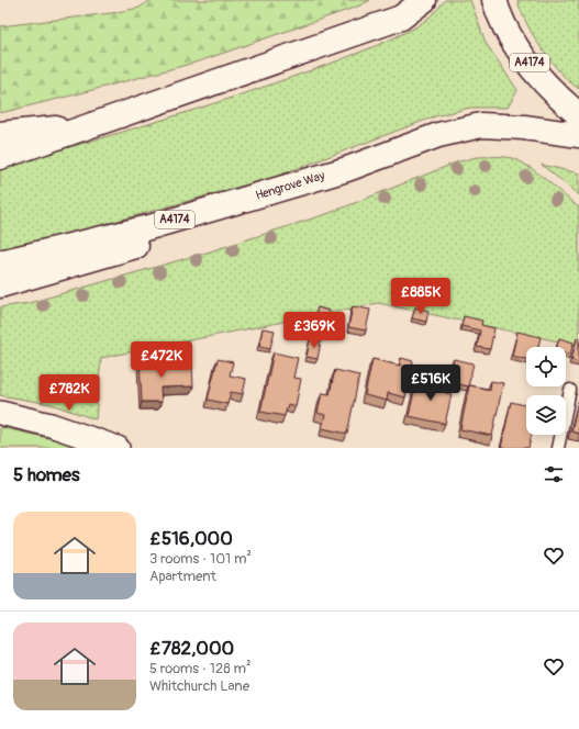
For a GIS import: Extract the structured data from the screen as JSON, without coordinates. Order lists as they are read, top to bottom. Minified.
{"streets":{"highway":["A4174","Hengrove Way"]},"page":{"price":["£885K","£369K","£472K","£516K","£782K"],"heading":"5 homes","list":[{"name":"£516,000","note":"3 rooms · 101 m² · Apartment"},{"name":"£782,000","note":"5 rooms · 128 m² · Whitchurch Lane"}]}}
